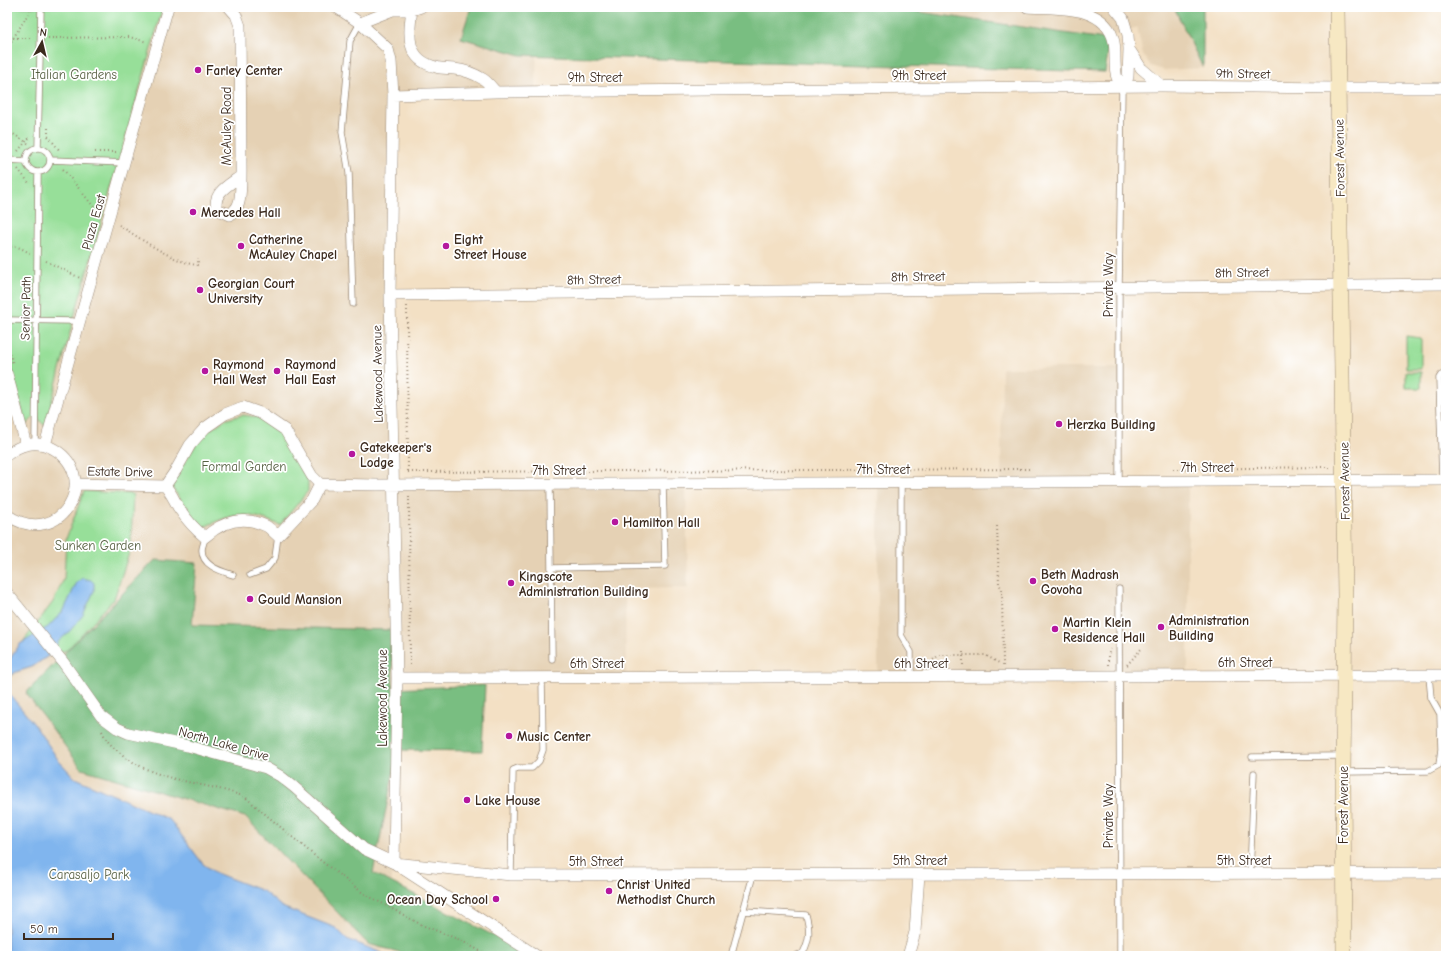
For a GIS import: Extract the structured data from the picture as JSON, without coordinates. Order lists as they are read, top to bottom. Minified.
{"streets":{"street":["9th Street","McAuley Road","Forest Avenue","Plaza East","8th Street","Lakewood Avenue","7th Street","Estate Drive","6th Street","North Lake Drive","5th Street"],"lane":["Private Way","Senior Path"]},"crossings":[["9th Street","Forest Avenue"],["9th Street","Private Way"],["9th Street","Lakewood Avenue"],["Forest Avenue","8th Street"],["Forest Avenue","7th Street"],["Forest Avenue","6th Street"],["Forest Avenue","5th Street"],["Plaza East","Senior Path"],["8th Street","Private Way"],["8th Street","Lakewood Avenue"],["Private Way","7th Street"],["Private Way","6th Street"],["Private Way","5th Street"],["Lakewood Avenue","7th Street"],["Lakewood Avenue","6th Street"],["Lakewood Avenue","North Lake Drive"],["Lakewood Avenue","5th Street"],["7th Street","Estate Drive"],["North Lake Drive","5th Street"]],"parks":["Italian Gardens","Formal Garden","Sunken Garden","Carasaljo Park"],"places":["Farley Center","Mercedes Hall","Catherine McAuley Chapel","Eight Street House","Georgian Court University","Raymond Hall West","Raymond Hall East","Herzka Building","Gatekeeper's Lodge","Hamilton Hall","Beth Madrash Govoha","Kingscote Administration Building","Gould Mansion","Administration Building","Martin Klein Residence Hall","Music Center","Lake House","Christ United Methodist Church","Ocean Day School"],"scale_bar":"50 m","north":"top"}
